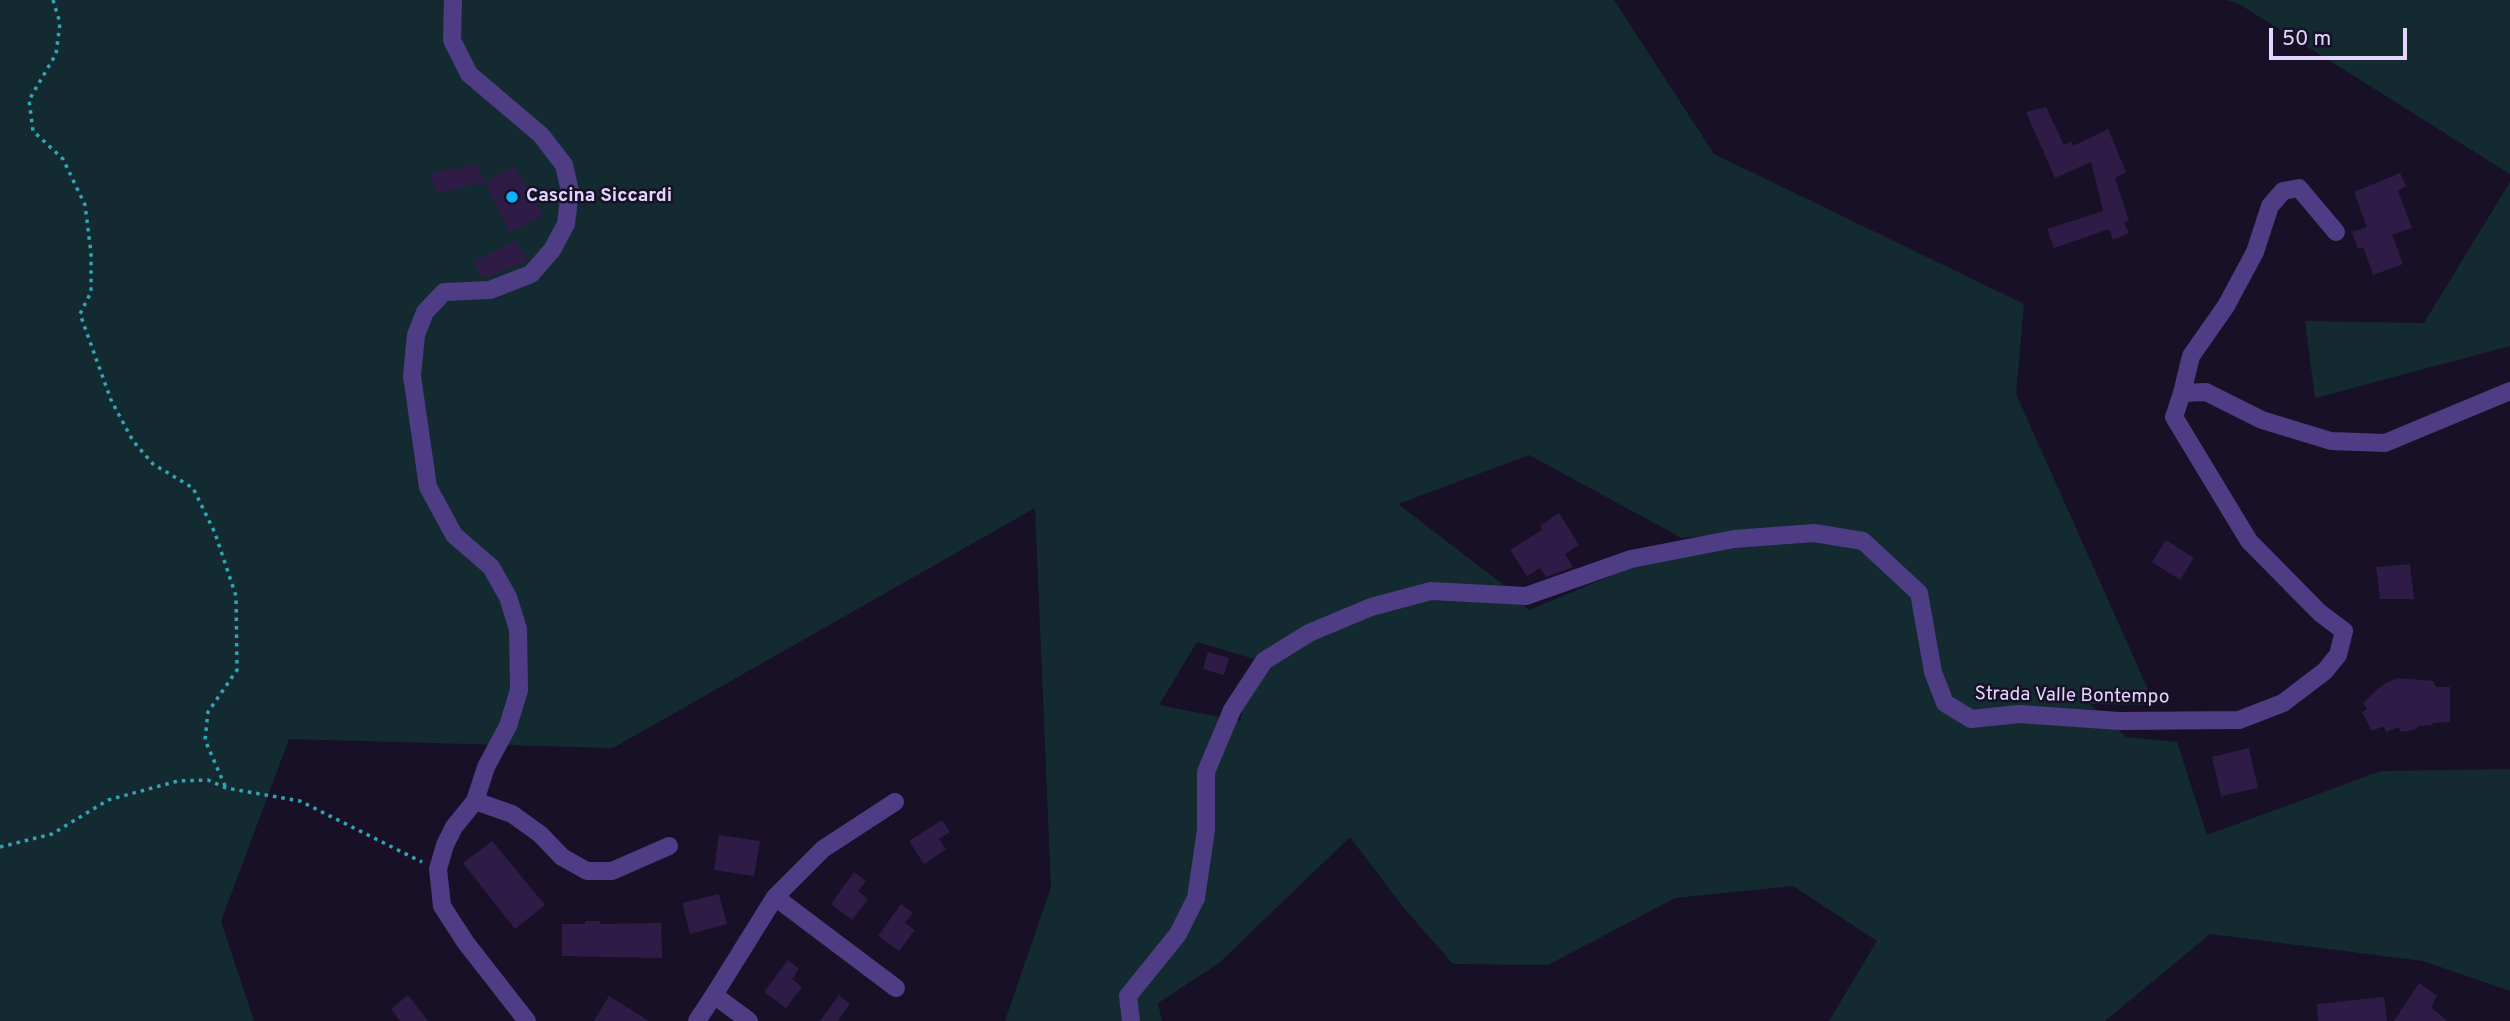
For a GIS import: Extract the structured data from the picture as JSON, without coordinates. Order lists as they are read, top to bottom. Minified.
{"streets":{"street":["Strada Valle Bontempo"]},"places":["Cascina Siccardi"],"scale_bar":"50 m"}
